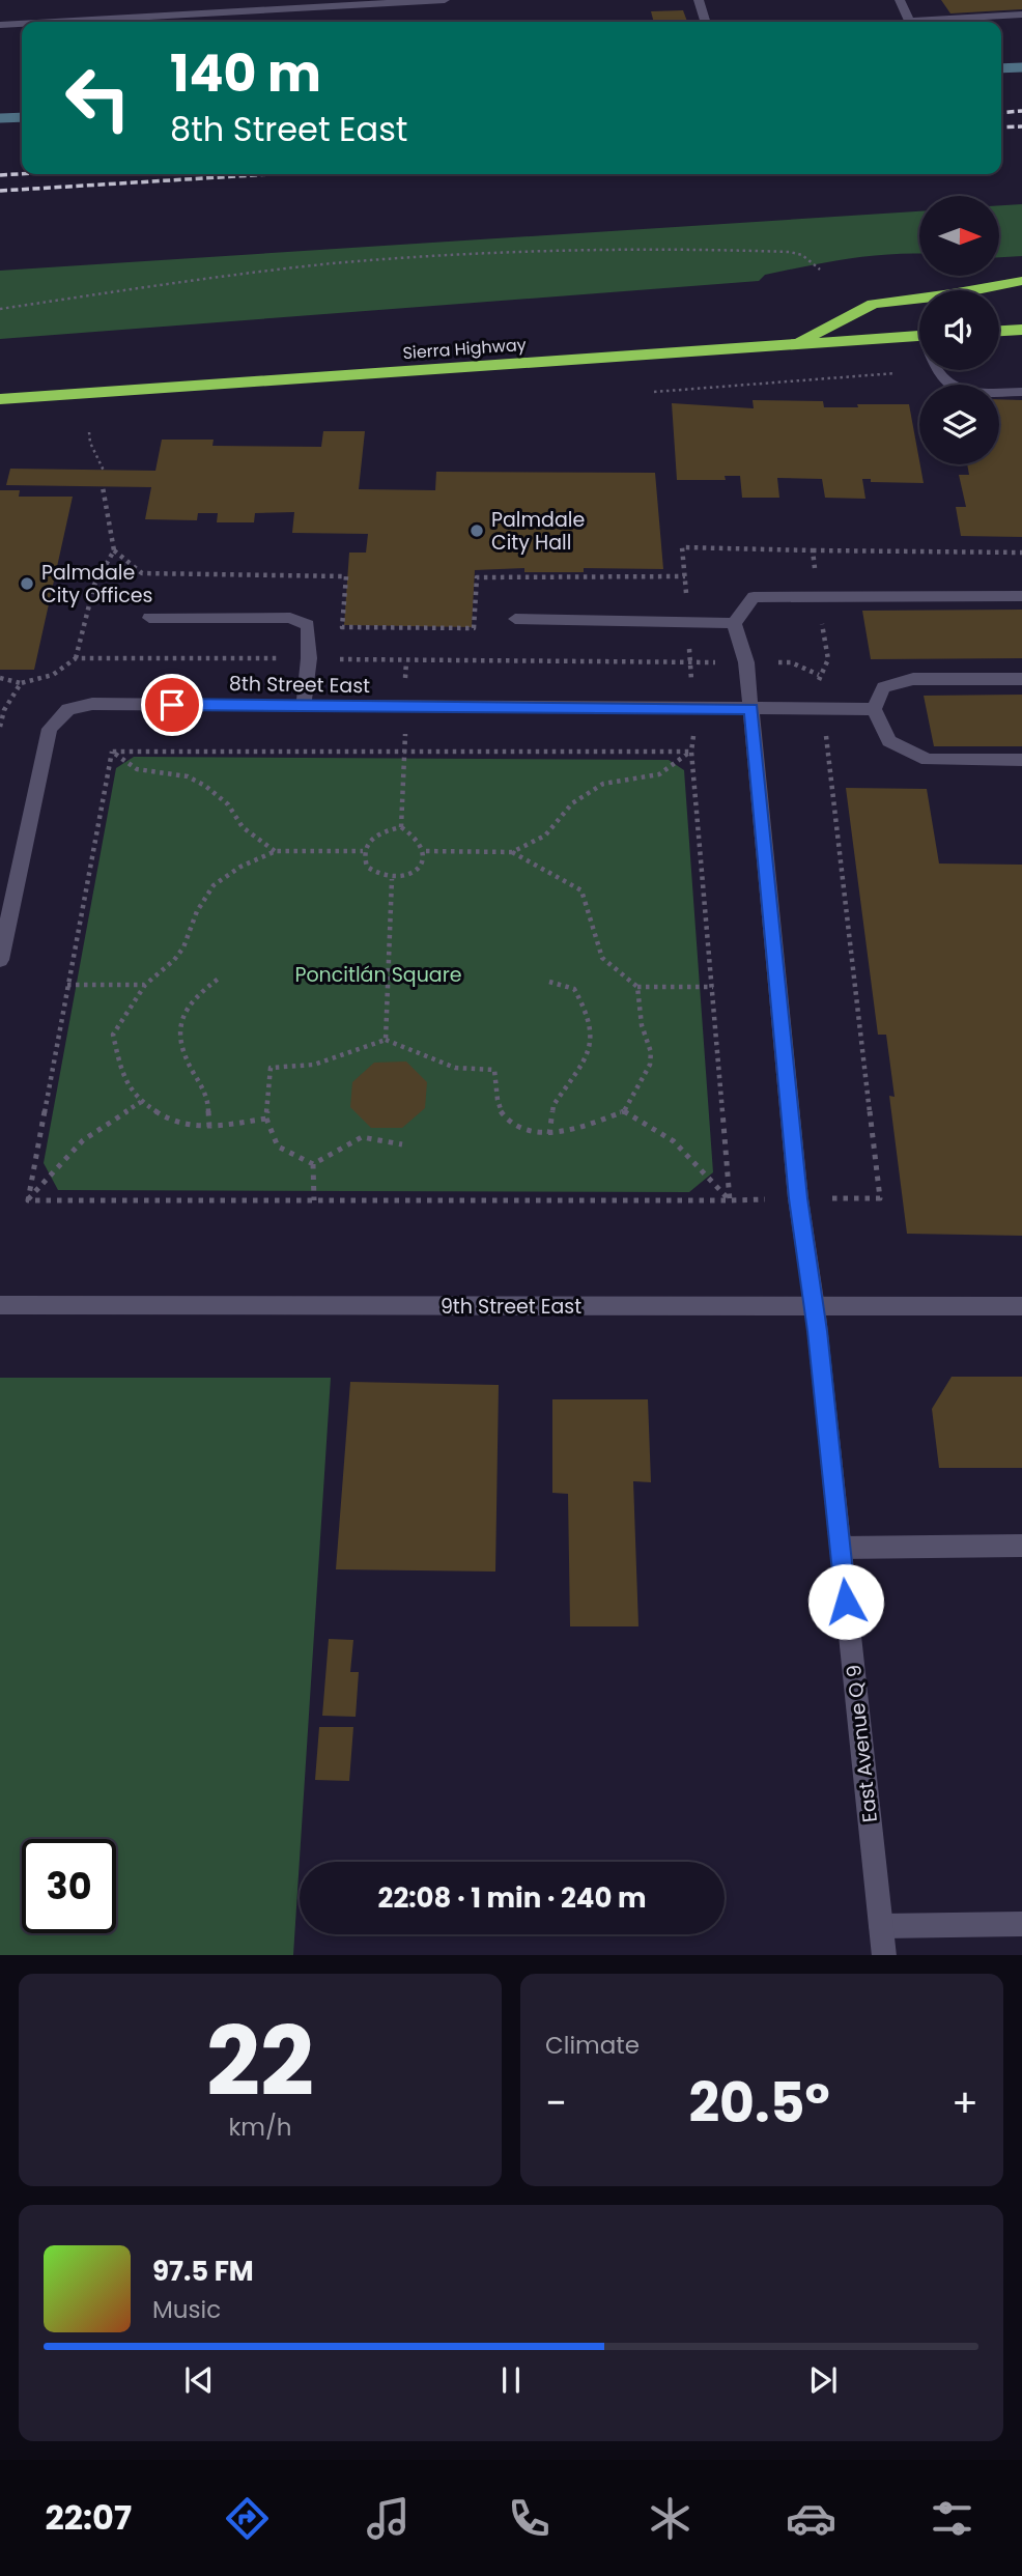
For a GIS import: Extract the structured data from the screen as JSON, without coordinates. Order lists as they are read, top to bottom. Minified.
{"streets":{"highway":["Sierra Highway"],"street":["8th Street East","9th Street East","East Avenue Q 9"]},"crossings":[["8th Street East","East Avenue Q 9"],["9th Street East","East Avenue Q 9"]],"parks":["Poncitlán Square"],"places":["Palmdale City Hall","Palmdale City Offices"],"north":"right","page":{"turn":["140 m","8th Street East"],"limit":"30","trip":"22:08 · 1 min · 240 m","tile":[["22","km/h"],"Climate"],"heat":["−","20.5°","+"],"song":["97.5 FM","Music"],"tabs":"22:07"}}
